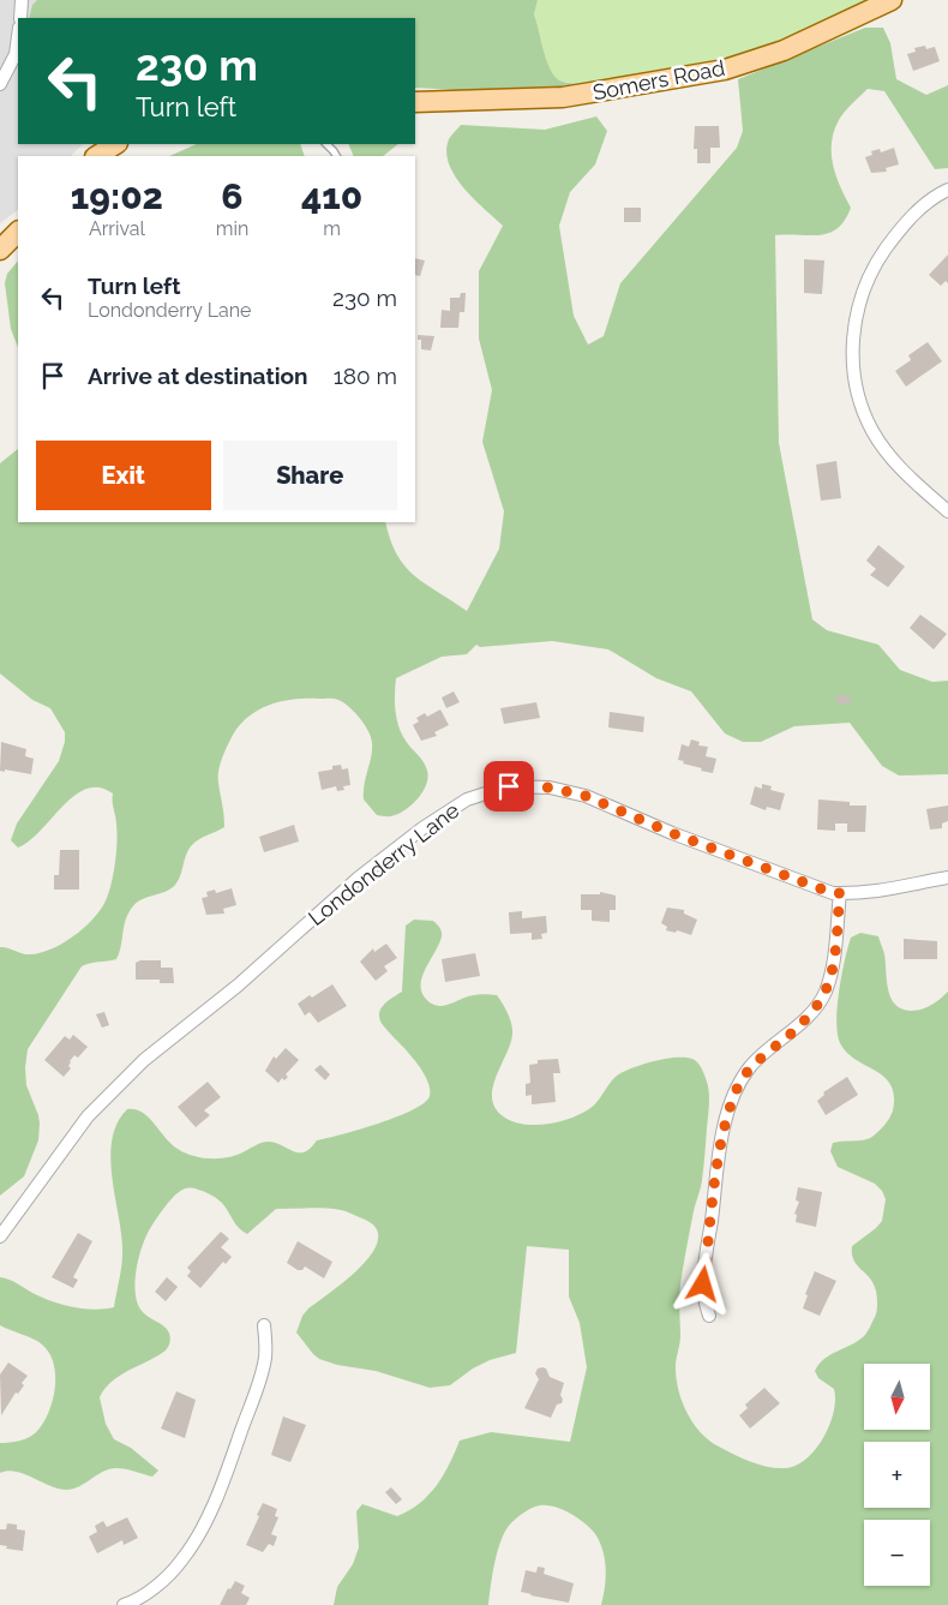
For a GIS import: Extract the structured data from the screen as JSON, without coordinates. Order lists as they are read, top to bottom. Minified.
{"streets":{"main road":["Somers Road"],"street":["Londonderry Lane"]},"north":"bottom","page":{"turn":["230 m","Turn left"],"eta":["19:02","Arrival","6","min","410","m"],"list":[{"name":"Turn left","note":"Londonderry Lane","value":"230 m"},{"name":"Arrive at destination","value":"180 m"}],"buttons":["Exit","Share"],"map_buttons":["+","−"]}}
